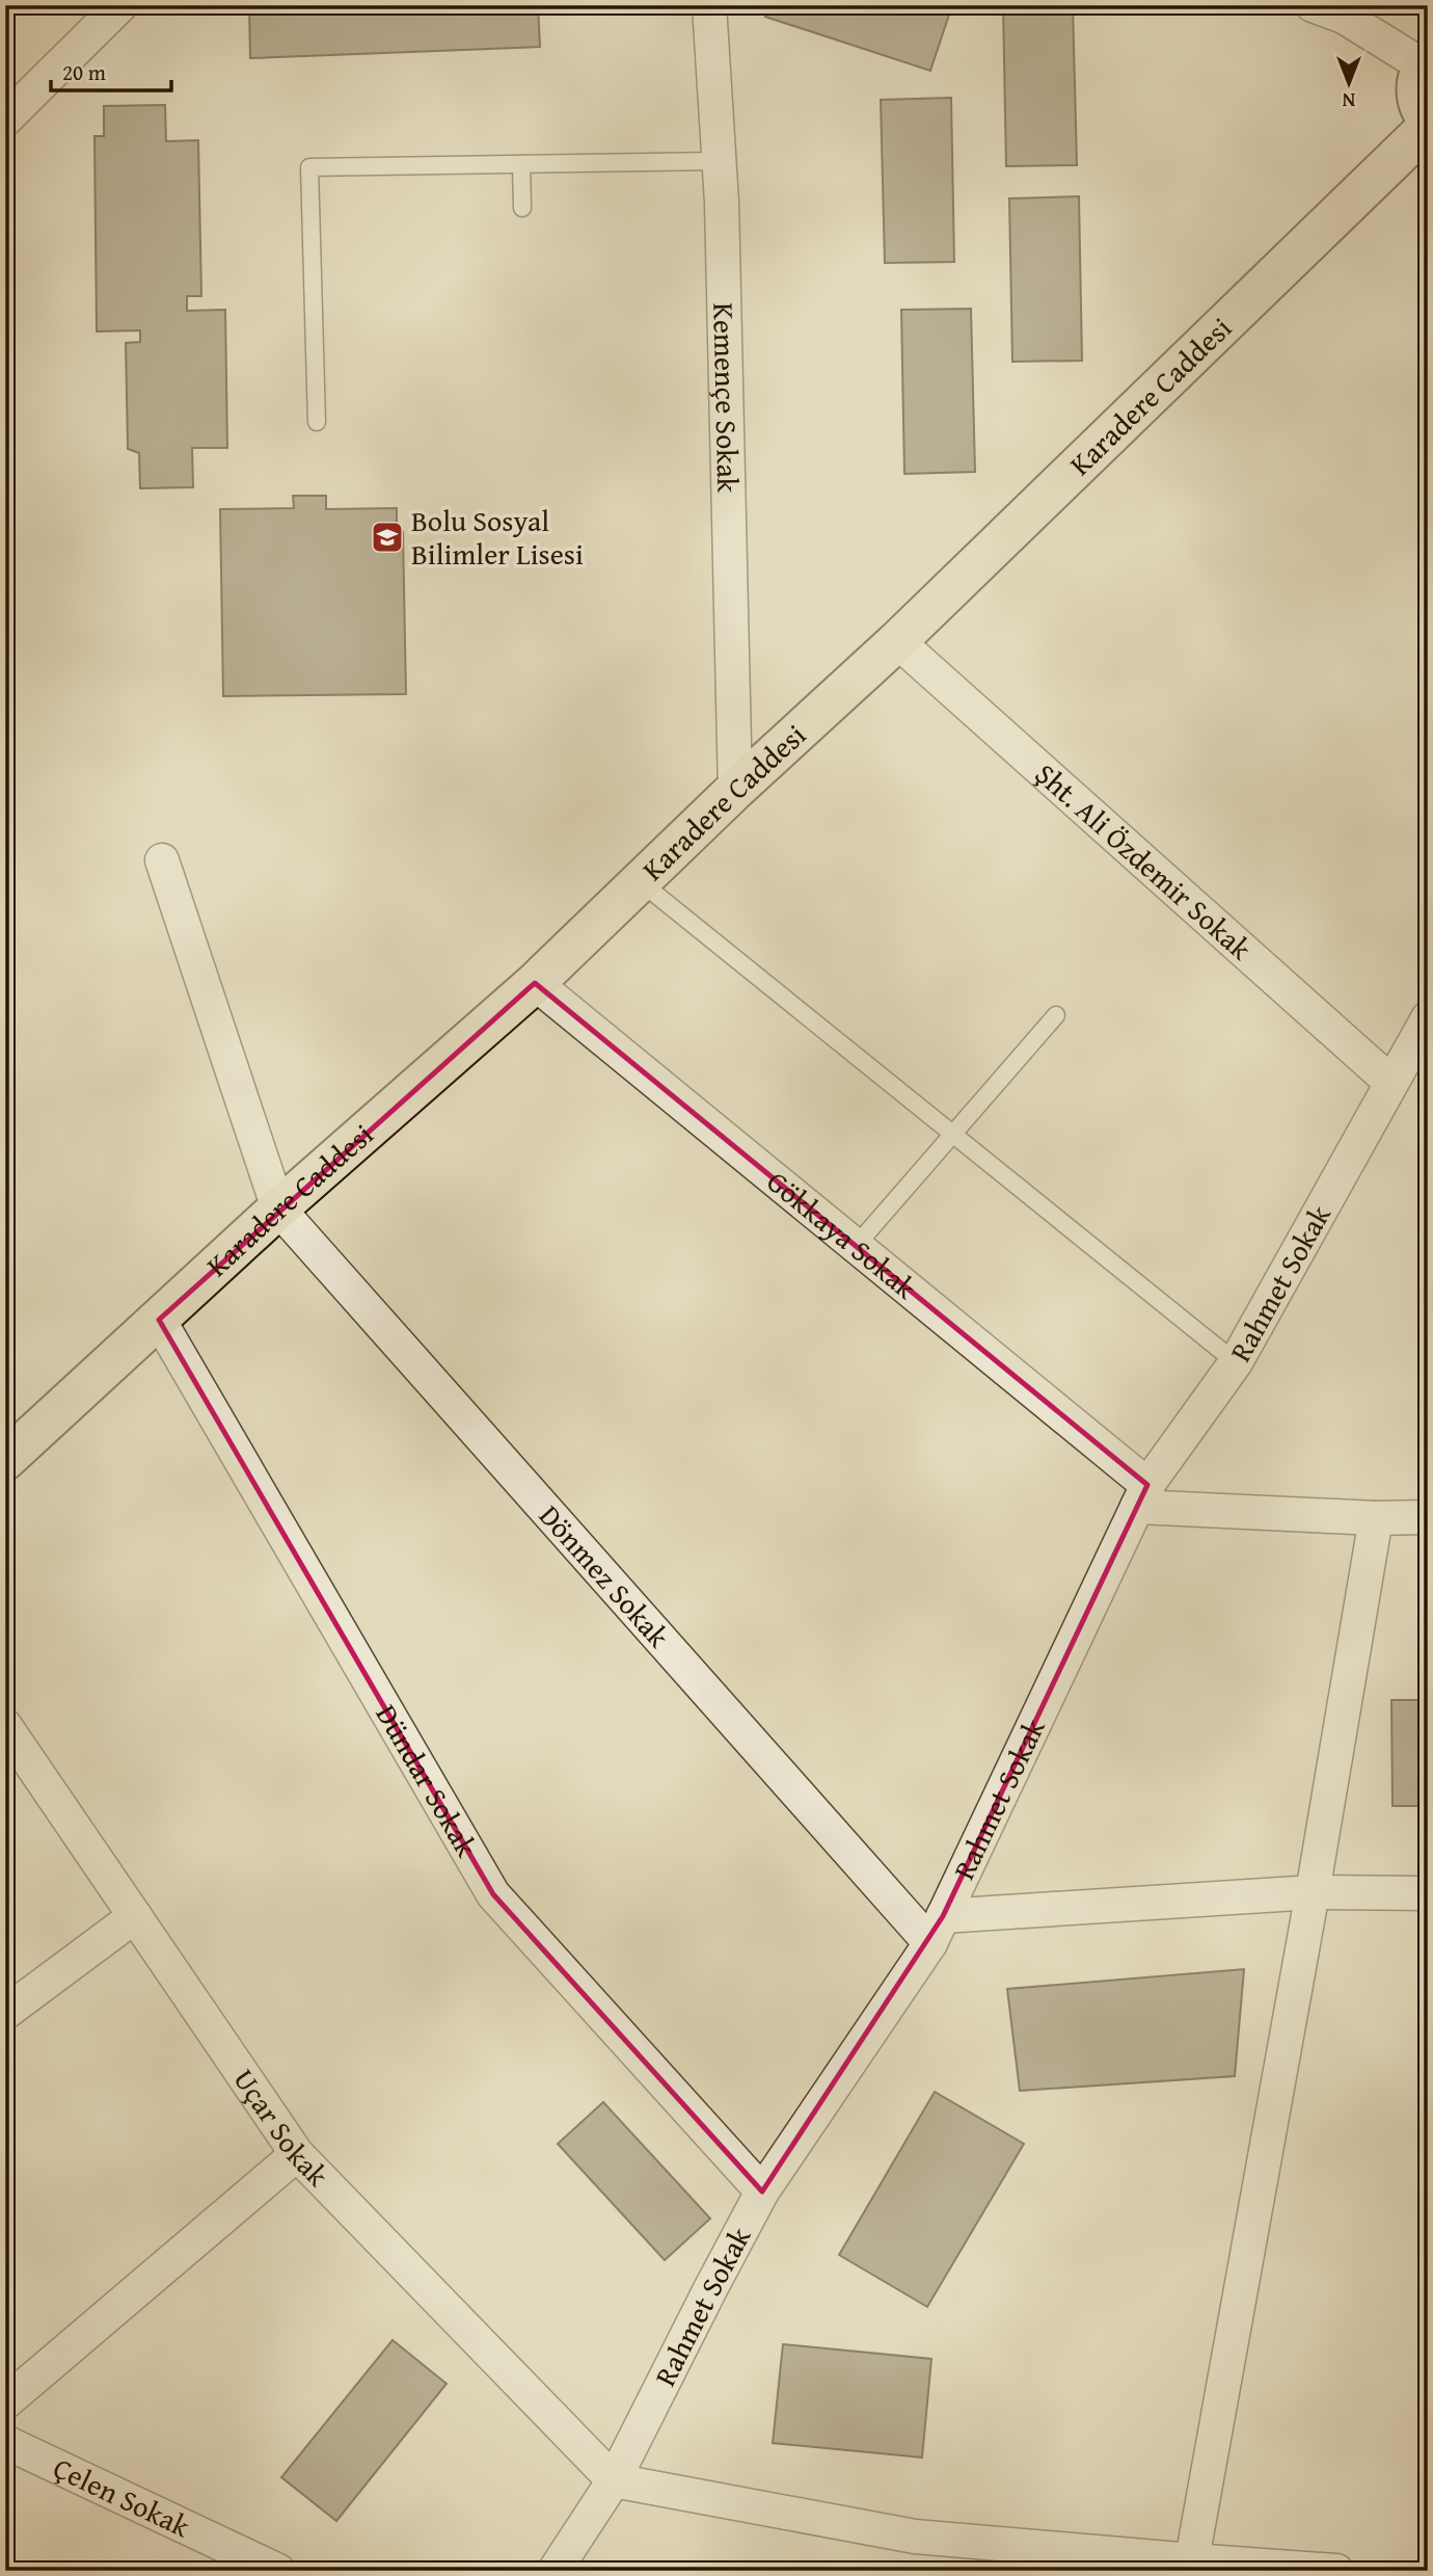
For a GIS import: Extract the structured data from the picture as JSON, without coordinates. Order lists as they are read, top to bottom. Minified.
{"streets":{"main road":["Karadere Caddesi"],"street":["Kemençe Sokak","Şht. Ali Özdemir Sokak","Gökkaya Sokak","Rahmet Sokak","Dönmez Sokak","Dündar Sokak","Uçar Sokak","Çelen Sokak"]},"crossings":[["Karadere Caddesi","Kemençe Sokak"],["Karadere Caddesi","Şht. Ali Özdemir Sokak"],["Karadere Caddesi","Gökkaya Sokak"],["Karadere Caddesi","Dönmez Sokak"],["Karadere Caddesi","Dündar Sokak"],["Şht. Ali Özdemir Sokak","Rahmet Sokak"],["Gökkaya Sokak","Rahmet Sokak"],["Rahmet Sokak","Dönmez Sokak"],["Rahmet Sokak","Dündar Sokak"],["Rahmet Sokak","Uçar Sokak"]],"places":{"school or university":["Bolu Sosyal Bilimler Lisesi"]},"scale_bar":"20 m","north":"bottom"}
